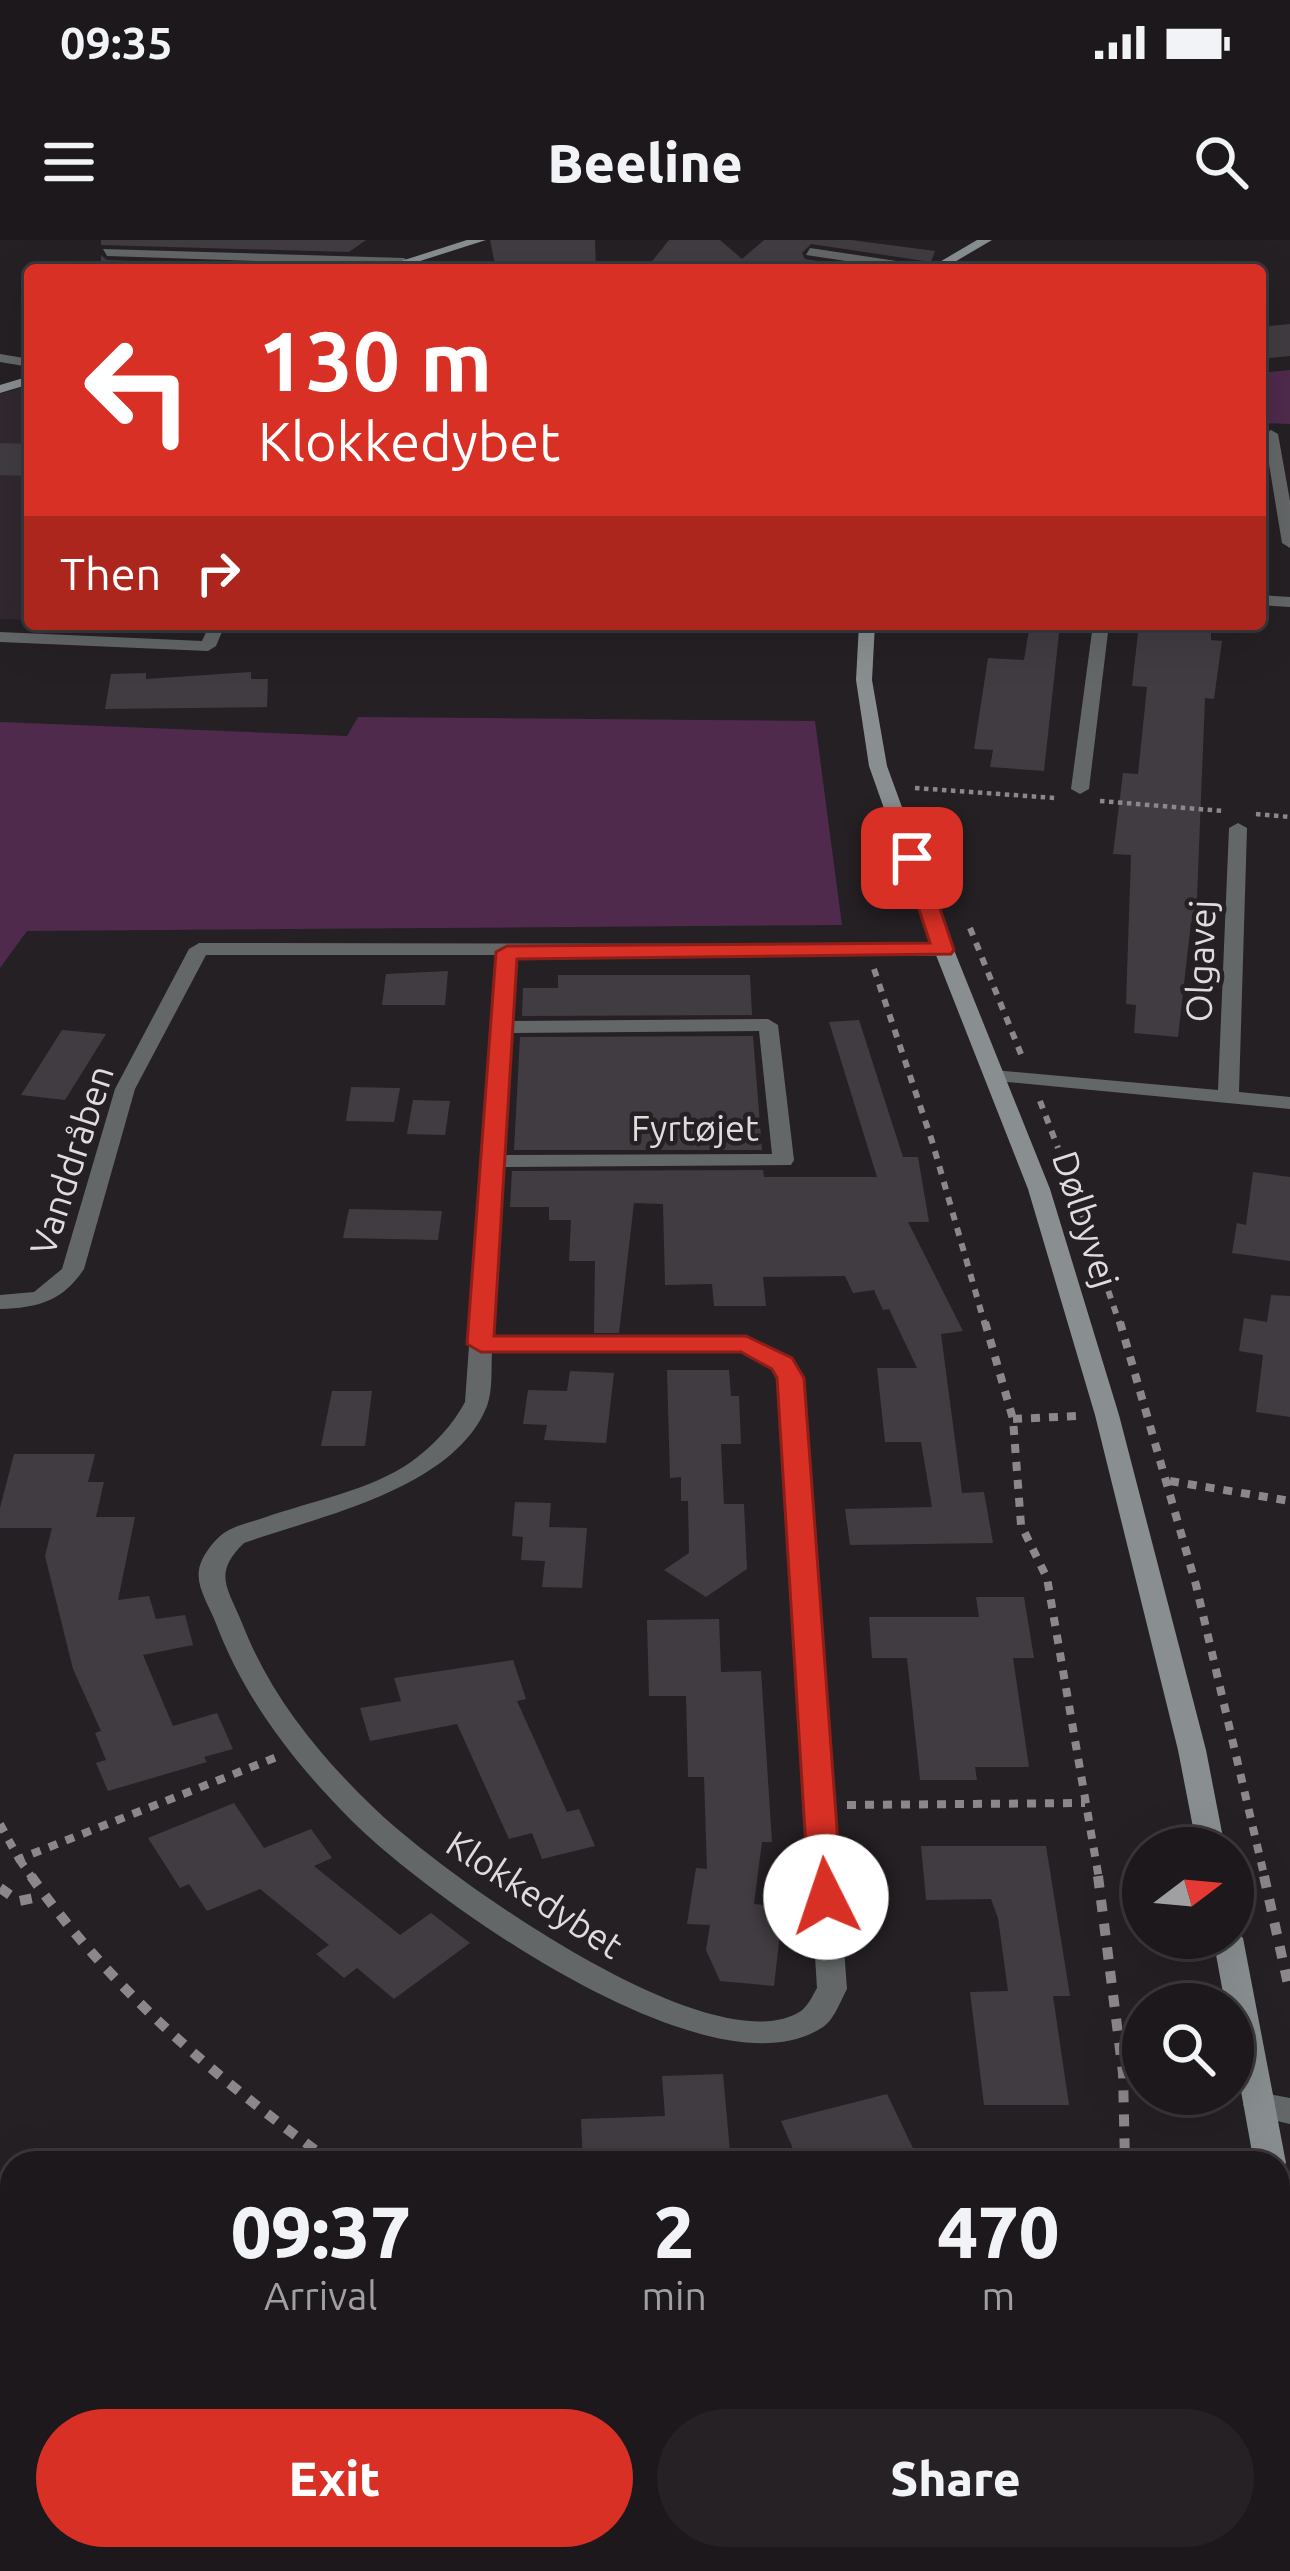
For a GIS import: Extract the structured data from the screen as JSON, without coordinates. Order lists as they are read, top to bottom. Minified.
{"streets":{"street":["Olgavej","Fyrtøjet","Vanddråben","Dølbyvej","Klokkedybet"]},"crossings":[["Fyrtøjet","Klokkedybet"],["Vanddråben","Klokkedybet"]],"north":"right","page":{"status":"09:35","header":"Beeline","turn":["130 m","Klokkedybet"],"then":"Then","eta":["09:37","Arrival","2","min","470","m"],"buttons":["Exit","Share"]}}
